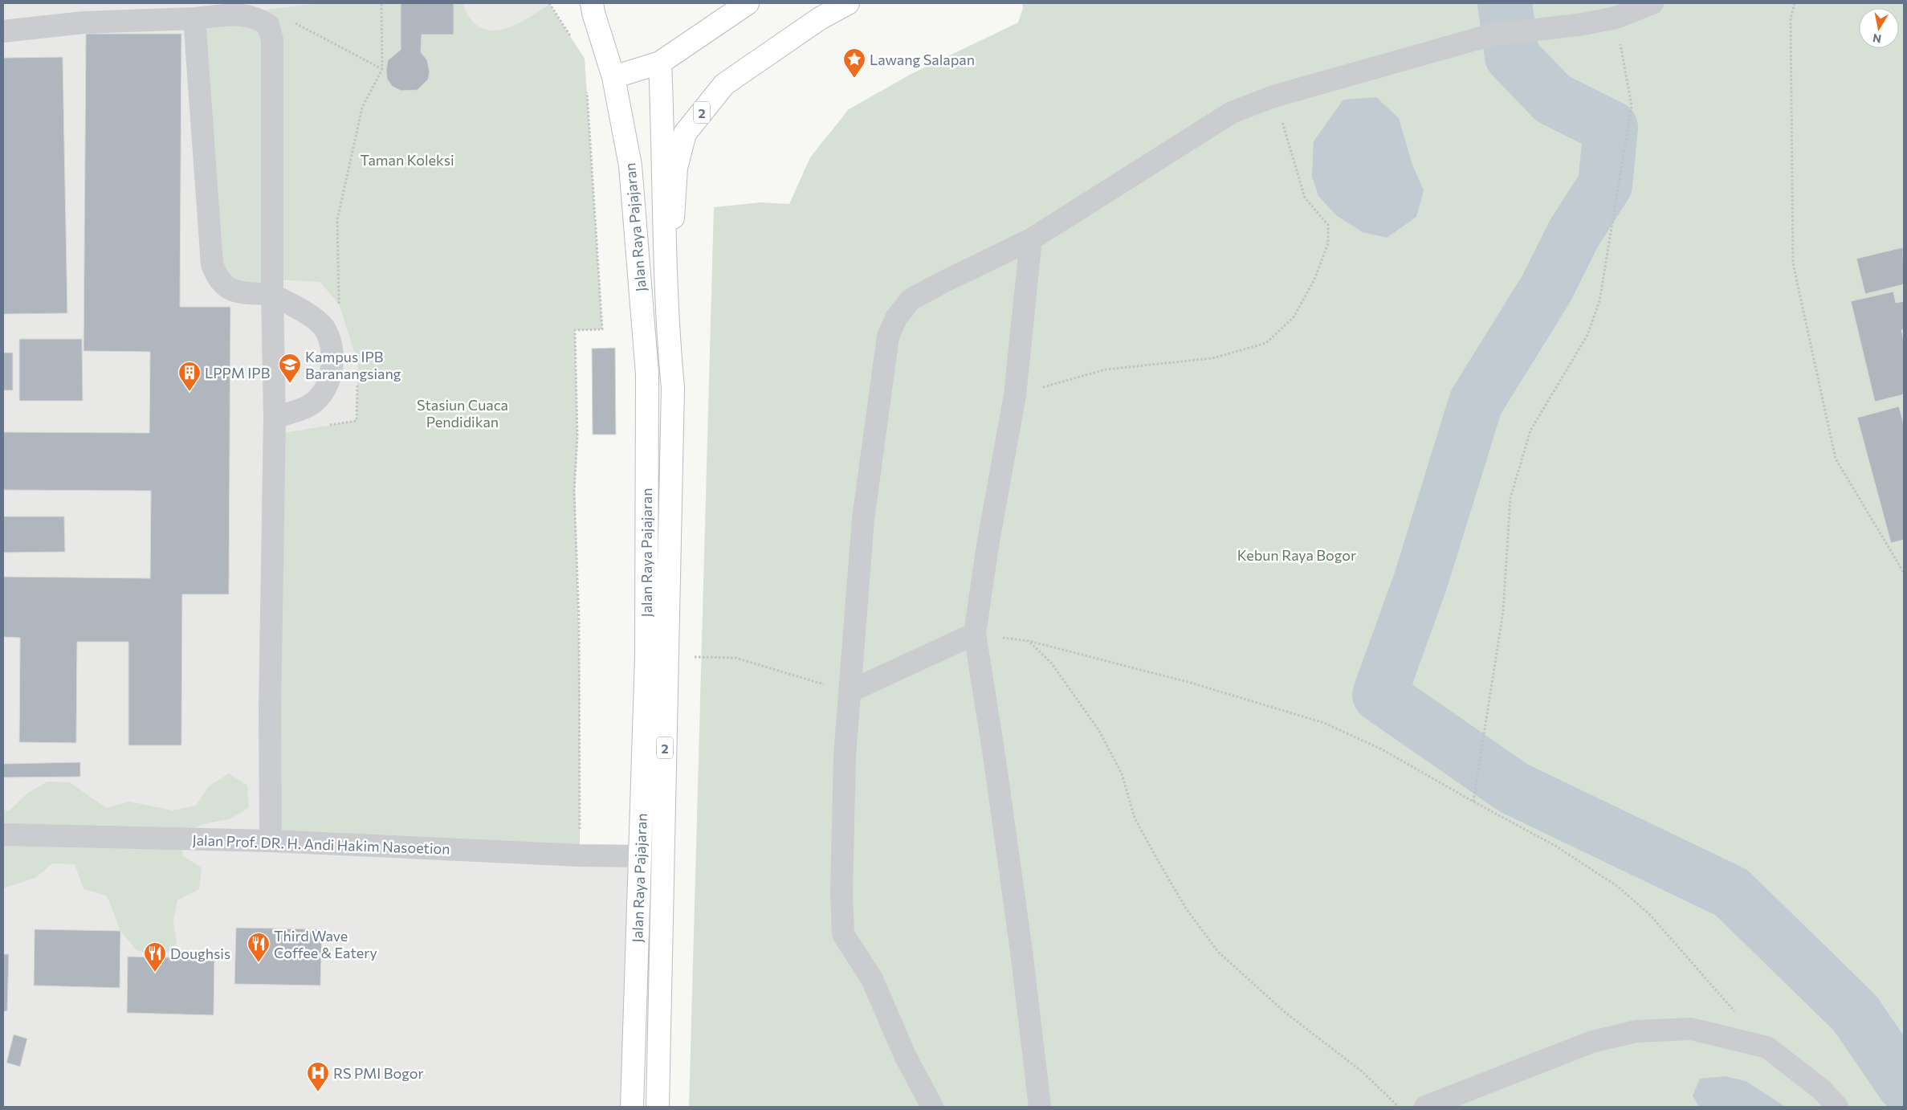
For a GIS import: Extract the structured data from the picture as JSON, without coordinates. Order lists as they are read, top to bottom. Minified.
{"streets":{"main road":["2","Jalan Raya Pajajaran"],"street":["Jalan Prof. DR. H. Andi Hakim Nasoetion"]},"crossings":[["Jalan Raya Pajajaran","Jalan Prof. DR. H. Andi Hakim Nasoetion"]],"parks":["Taman Koleksi","Stasiun Cuaca Pendidikan","Kebun Raya Bogor"],"places":{"place":["Lawang Salapan"],"school or university":["Kampus IPB Baranangsiang"],"building":["LPPM IPB"],"restaurant":["Third Wave Coffee & Eatery","Doughsis"],"hospital":["RS PMI Bogor"]},"north":"bottom"}
